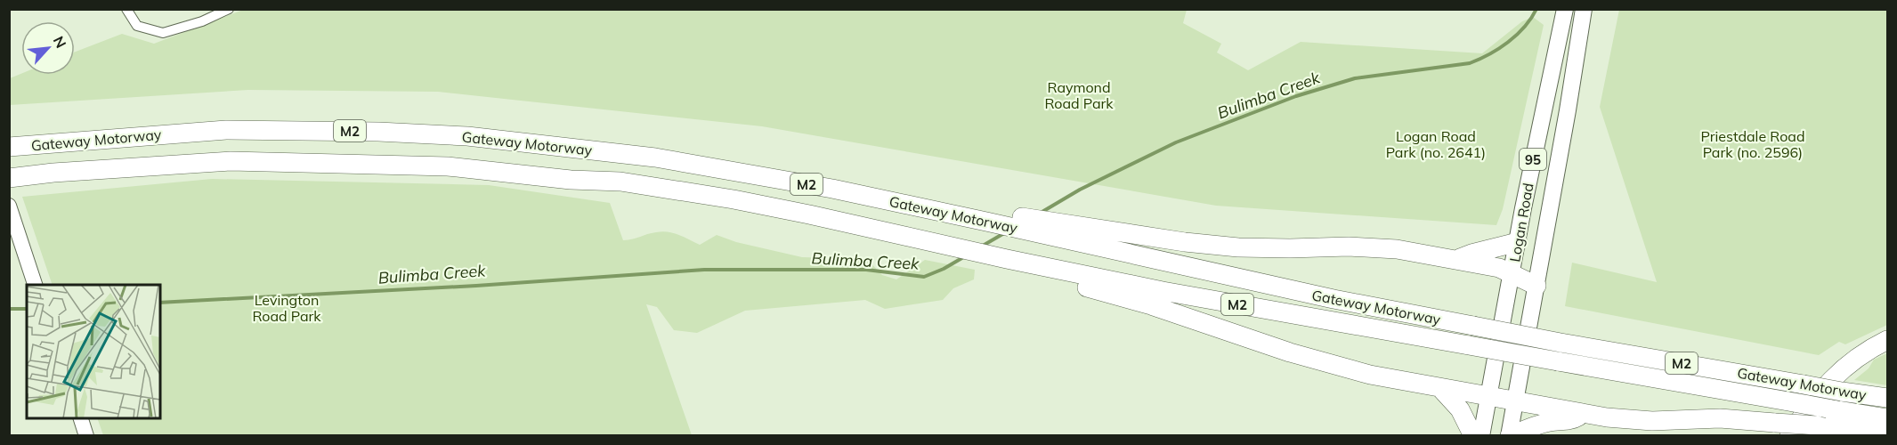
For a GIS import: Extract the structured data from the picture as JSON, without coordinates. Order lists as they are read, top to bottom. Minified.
{"streets":{"highway":["M2","Gateway Motorway"],"main road":["95","Logan Road"]},"water":["Bulimba Creek"],"parks":["Raymond Road Park","Logan Road Park (no. 2641)","Priestdale Road Park (no. 2596)","Levington Road Park"],"north":"top right"}
